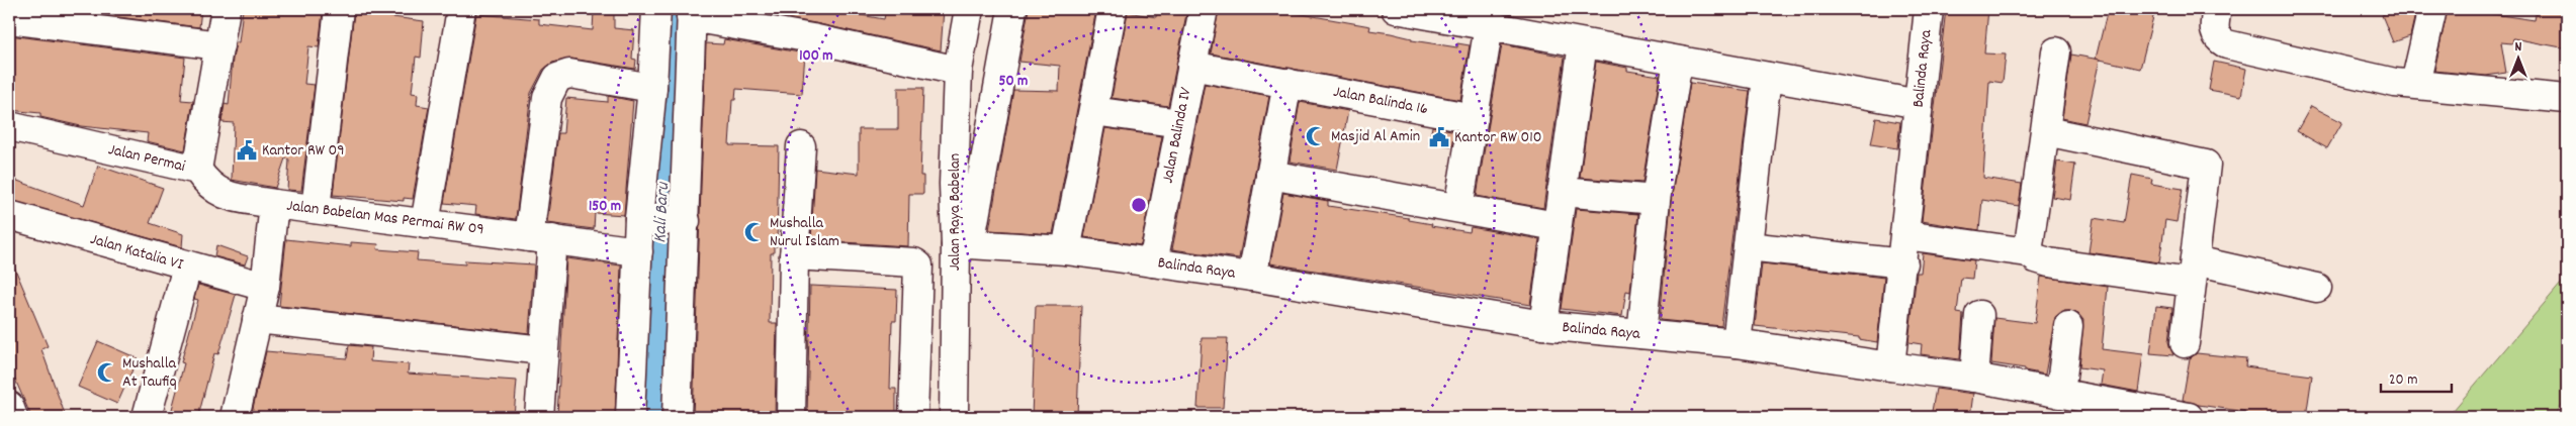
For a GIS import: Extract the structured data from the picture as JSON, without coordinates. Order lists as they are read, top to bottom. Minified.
{"streets":{"street":["Balinda Raya","Jalan Balinda 16","Jalan Balinda IV","Jalan Permai","Jalan Raya Babelan","Jalan Babelan Mas Permai RW 09","Jalan Katalia VI"]},"crossings":[["Balinda Raya","Jalan Balinda IV"],["Balinda Raya","Jalan Raya Babelan"],["Jalan Balinda 16","Jalan Balinda IV"],["Jalan Permai","Jalan Babelan Mas Permai RW 09"],["Jalan Babelan Mas Permai RW 09","Jalan Katalia VI"]],"water":["Kali Baru"],"places":{"mosque":["Masjid Al Amin","Mushalla Nurul Islam","Mushalla At Taufiq"],"public building":["Kantor RW 010","Kantor RW 09"]},"scale_bar":"20 m","north":"top","rings":["100 m","50 m","150 m"]}
